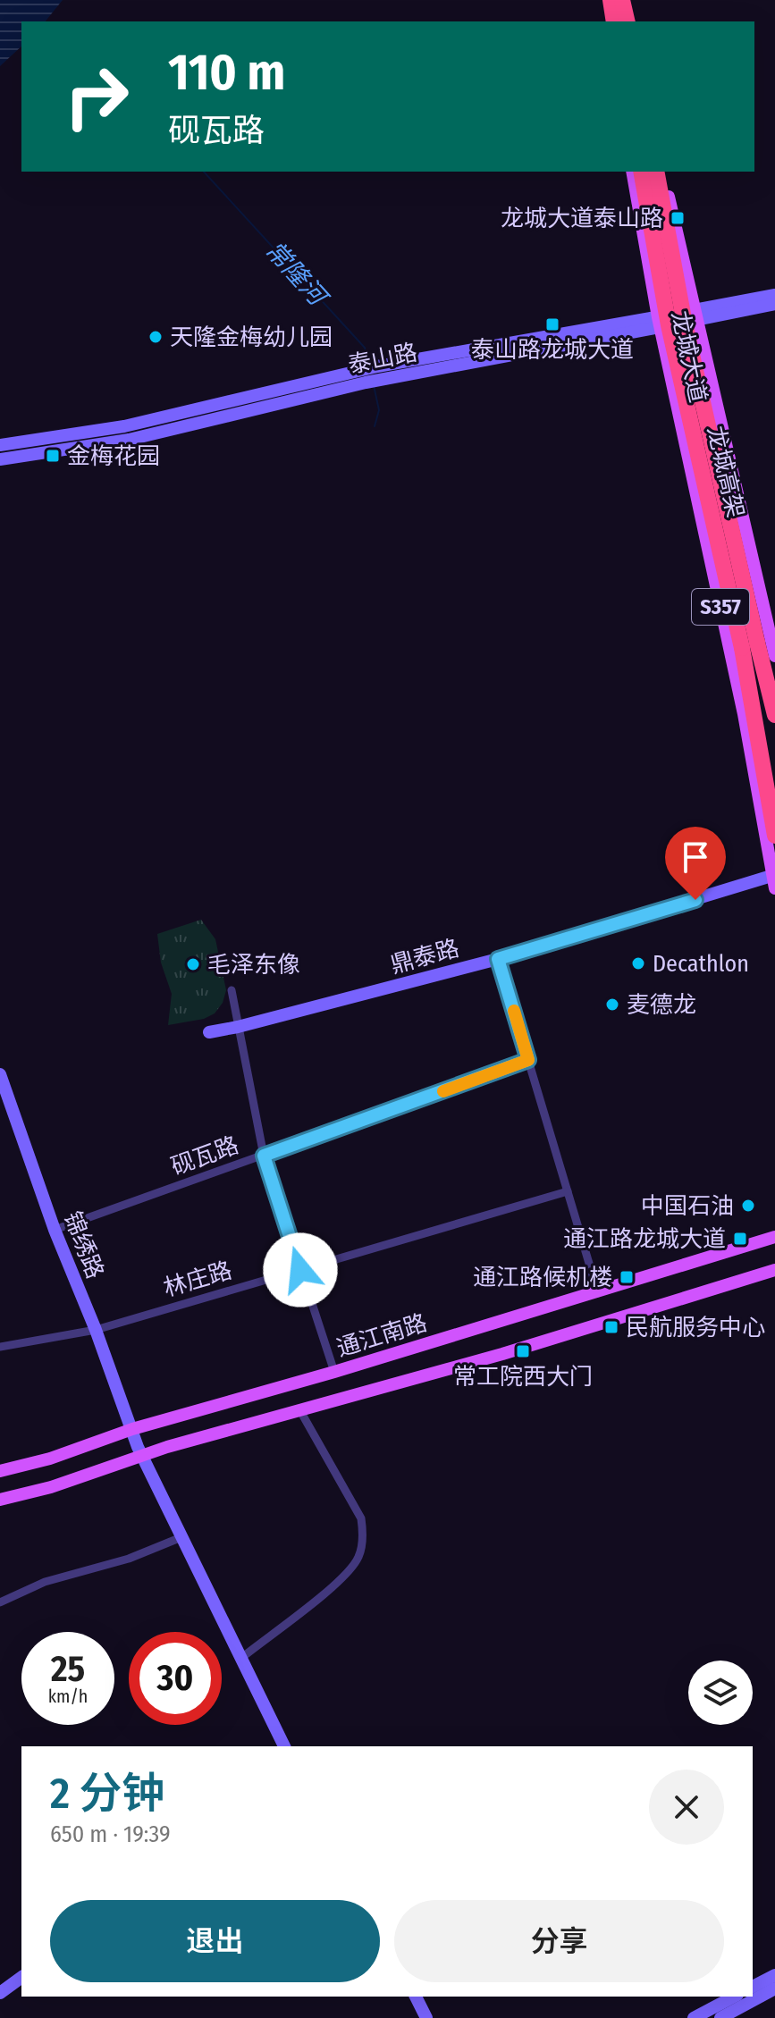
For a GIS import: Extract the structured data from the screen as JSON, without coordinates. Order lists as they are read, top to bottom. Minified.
{"streets":{"highway":["龙城高架"],"main road":["龙城大道","S357","通江南路"],"street":["泰山路","鼎泰路","砚瓦路","锦绣路","林庄路"]},"crossings":[["龙城大道","泰山路"],["龙城大道","龙城高架"],["龙城大道","鼎泰路"],["砚瓦路","锦绣路"],["锦绣路","林庄路"],["锦绣路","通江南路"]],"water":["常隆河"],"places":{"transit":["龙城大道泰山路","泰山路龙城大道","金梅花园","通江路龙城大道","通江路候机楼","民航服务中心","常工院西大门"],"other":["天隆金梅幼儿园","Decathlon","毛泽东像","麦德龙","中国石油"]},"page":{"turn":["110 m","砚瓦路"],"speed":"25 km/h","limit":"30","heading":["2 分钟","650 m · 19:39"],"buttons":["退出","分享"]}}
